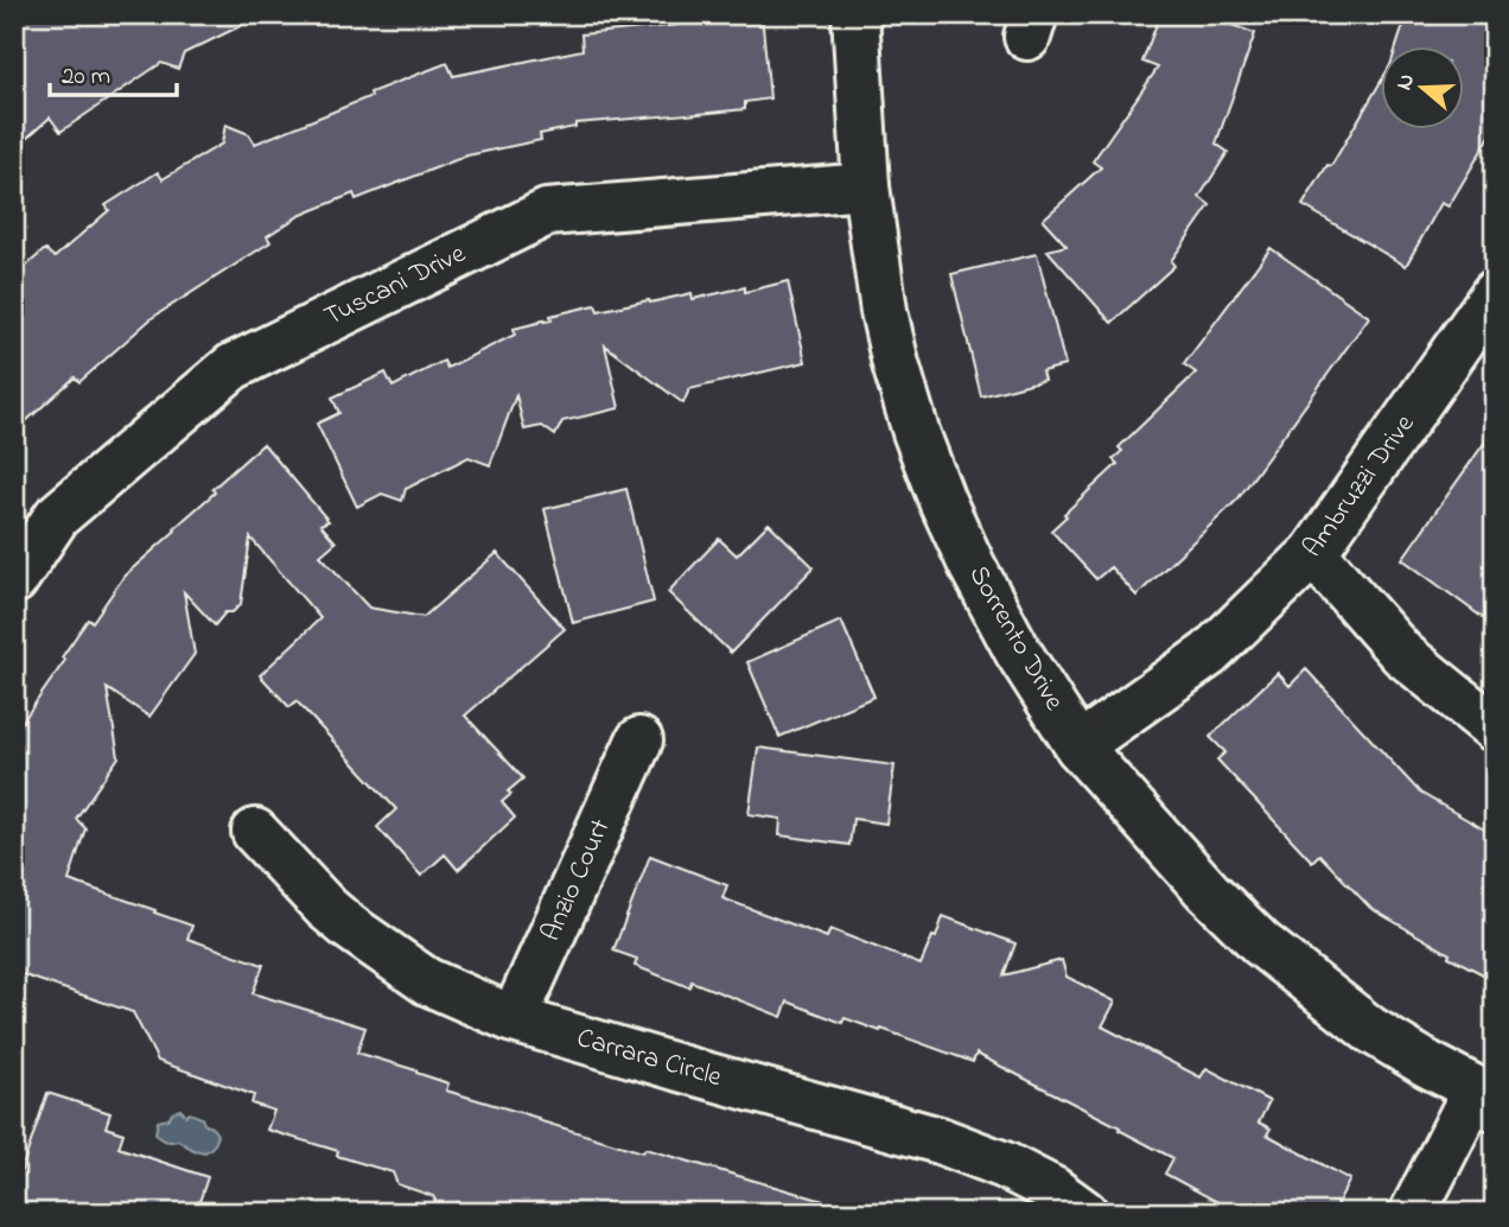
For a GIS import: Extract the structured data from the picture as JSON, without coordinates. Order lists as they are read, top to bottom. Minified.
{"streets":{"street":["Tuscani Drive","Ambruzzi Drive","Sorrento Drive","Anzio Court","Carrara Circle"]},"crossings":[["Tuscani Drive","Sorrento Drive"],["Ambruzzi Drive","Sorrento Drive"],["Anzio Court","Carrara Circle"]],"scale_bar":"20 m","north":"left"}
